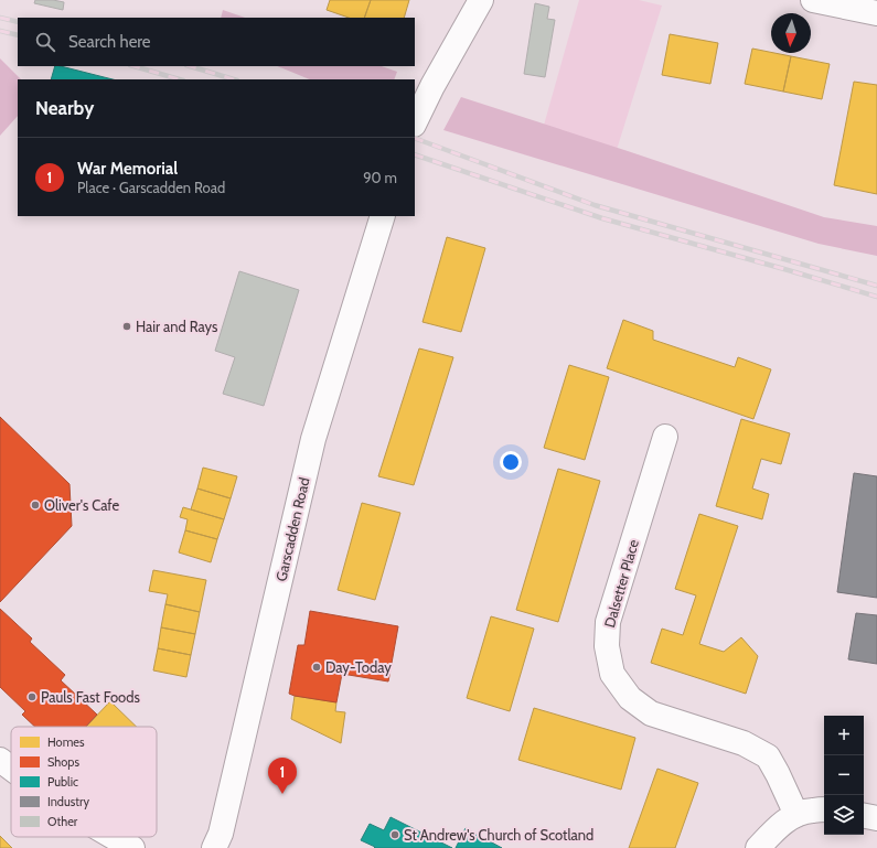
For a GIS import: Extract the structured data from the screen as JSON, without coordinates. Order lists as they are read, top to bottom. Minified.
{"streets":{"street":["Garscadden Road","Dalsetter Place"]},"places":["Hair and Rays","Oliver's Cafe","Day-Today","Pauls Fast Foods","St Andrew's Church of Scotland"],"legend":["Homes","Shops","Public","Industry","Other"],"north":"bottom","page":{"search":"Search here","heading":"Nearby","list":[{"mark":"1","name":"War Memorial","note":"Place · Garscadden Road","value":"90 m"}],"map_buttons":["+","−"],"pins":"1"}}
